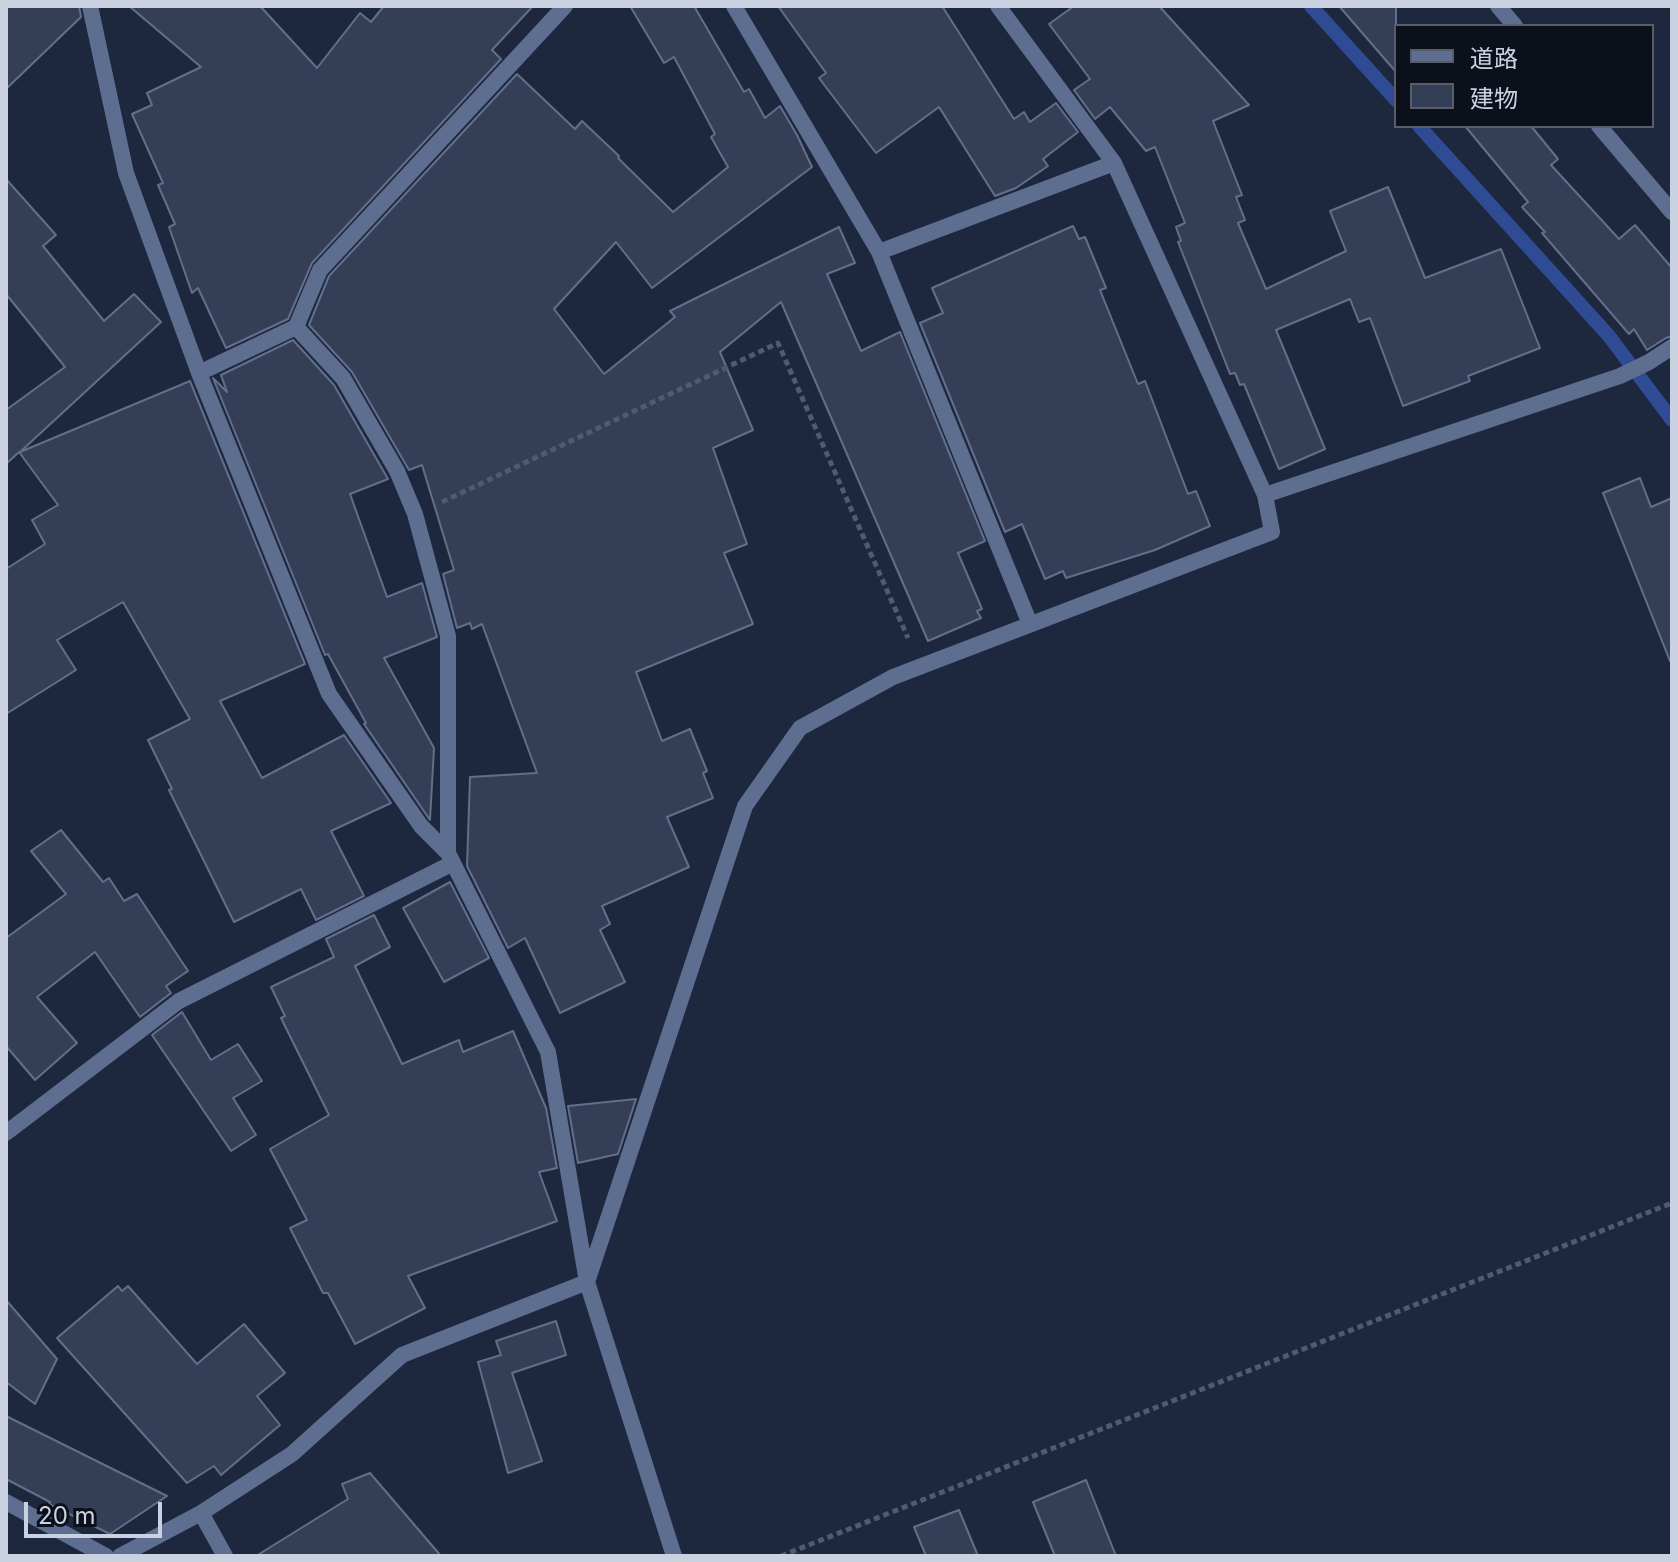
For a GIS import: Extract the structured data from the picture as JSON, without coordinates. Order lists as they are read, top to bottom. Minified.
{"legend":["道路","建物"],"scale_bar":"20 m"}
